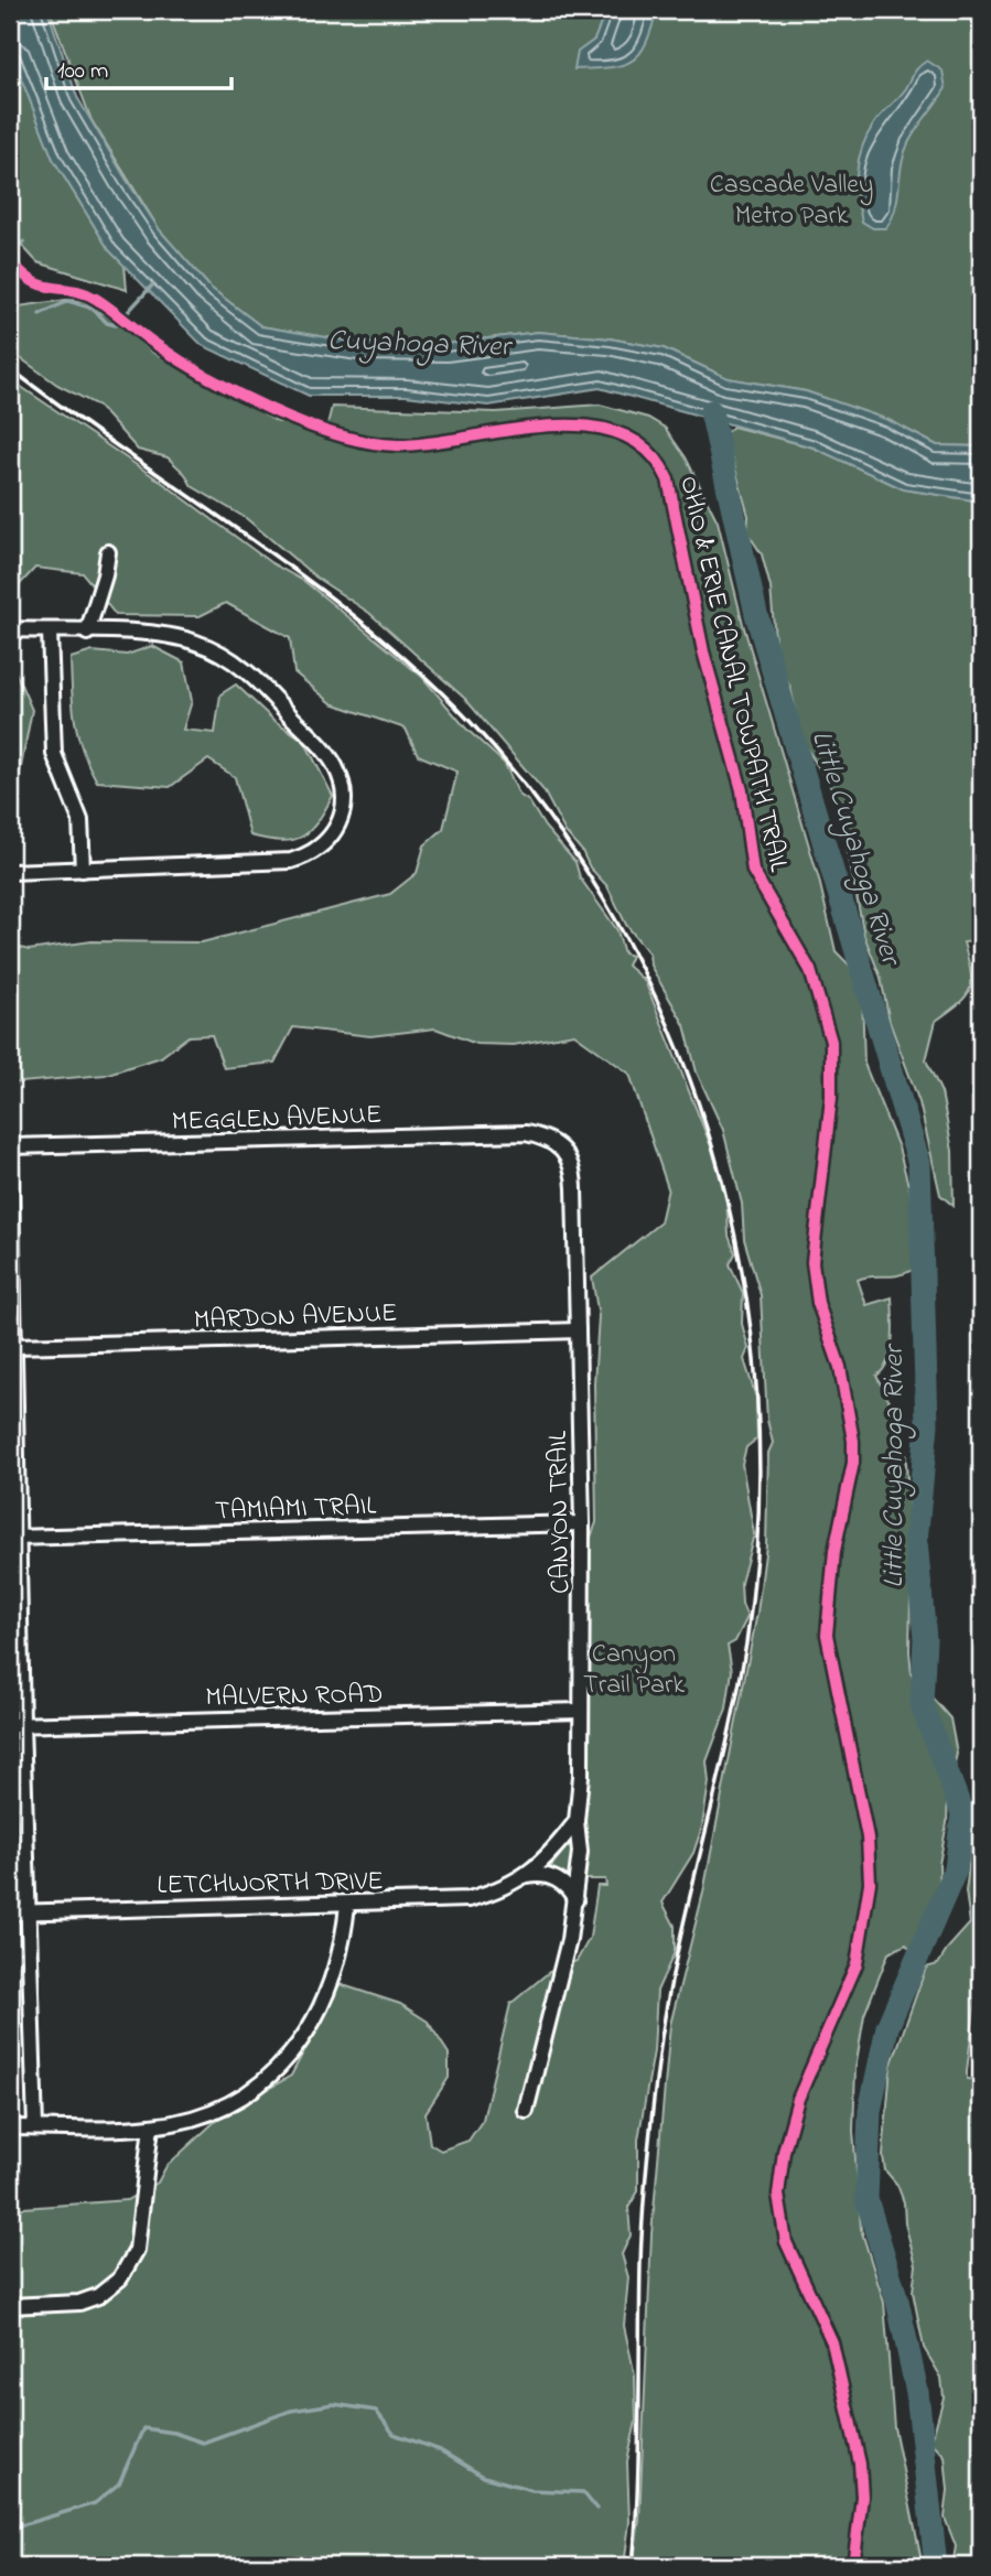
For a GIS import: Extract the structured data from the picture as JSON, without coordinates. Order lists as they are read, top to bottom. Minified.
{"streets":{"street":["MEGGLEN AVENUE","MARDON AVENUE","TAMIAMI TRAIL","CANYON TRAIL","MALVERN ROAD","LETCHWORTH DRIVE"],"cycle path":["OHIO & ERIE CANAL TOWPATH TRAIL"]},"crossings":[["MEGGLEN AVENUE","CANYON TRAIL"],["MARDON AVENUE","CANYON TRAIL"],["TAMIAMI TRAIL","CANYON TRAIL"],["CANYON TRAIL","MALVERN ROAD"],["CANYON TRAIL","LETCHWORTH DRIVE"]],"water":["Cuyahoga River","Little Cuyahoga River"],"parks":["Cascade Valley Metro Park","Canyon Trail Park"],"scale_bar":"100 m"}
